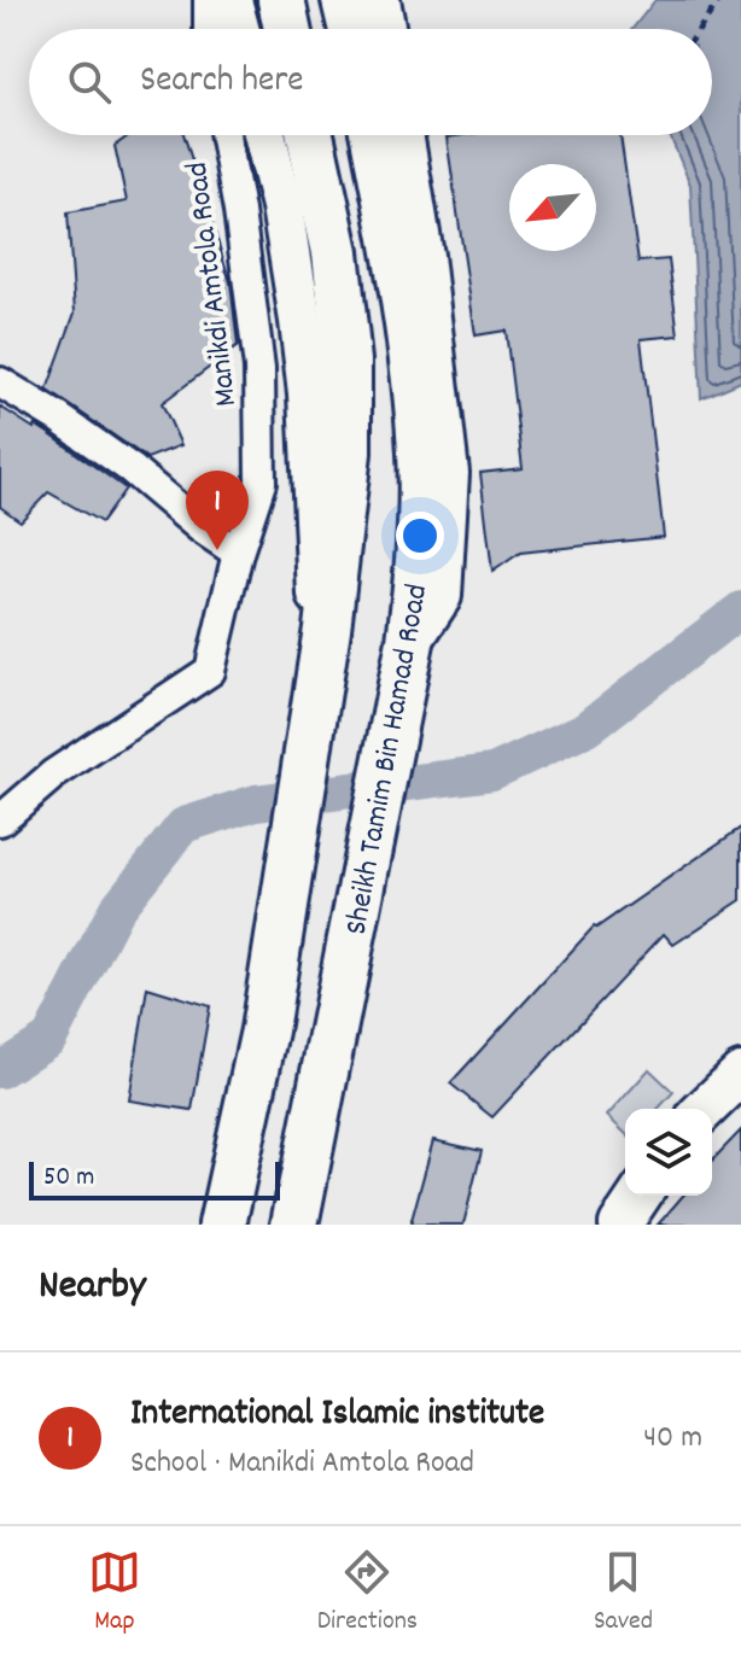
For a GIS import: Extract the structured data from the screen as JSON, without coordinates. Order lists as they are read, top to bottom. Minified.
{"streets":{"main road":["Sheikh Tamim Bin Hamad Road"],"street":["Manikdi Amtola Road"]},"scale_bar":"50 m","north":"bottom left","page":{"search":"Search here","pins":"1","scale":"50 m","heading":"Nearby","list":[{"mark":"1","name":"International Islamic institute","note":"School · Manikdi Amtola Road","value":"40 m"}],"nav":["Map","Directions","Saved"]}}
